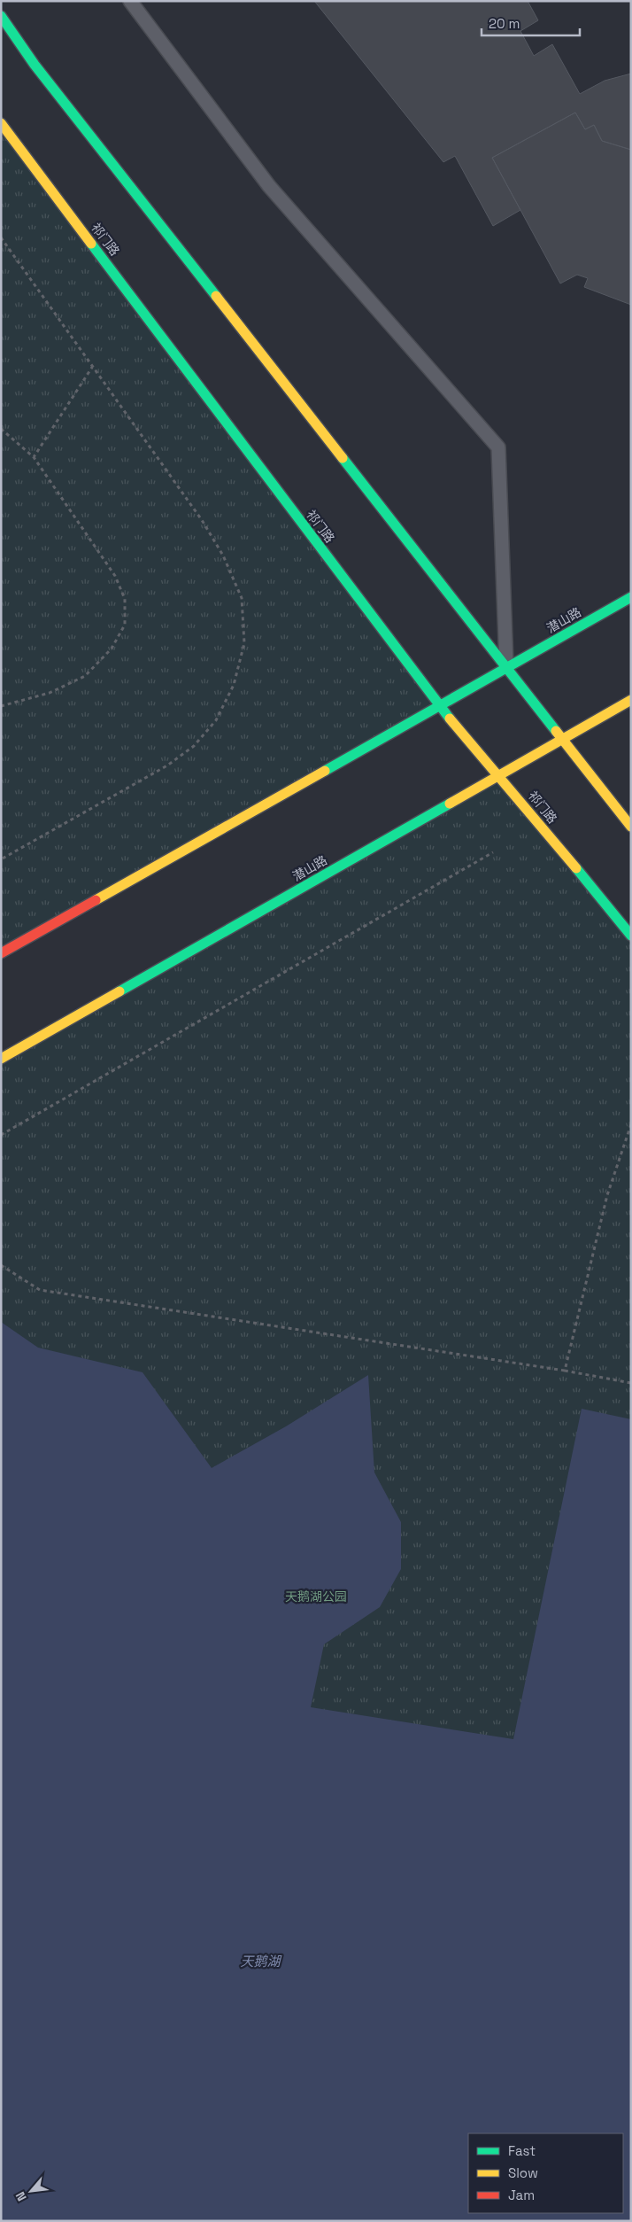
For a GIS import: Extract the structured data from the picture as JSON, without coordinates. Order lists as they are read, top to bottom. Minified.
{"streets":{"main road":["祁门路","潜山路"]},"crossings":[["祁门路","潜山路"]],"water":["天鹅湖"],"parks":["天鹅湖公园"],"legend":["Fast","Slow","Jam"],"scale_bar":"20 m","north":"bottom left"}
